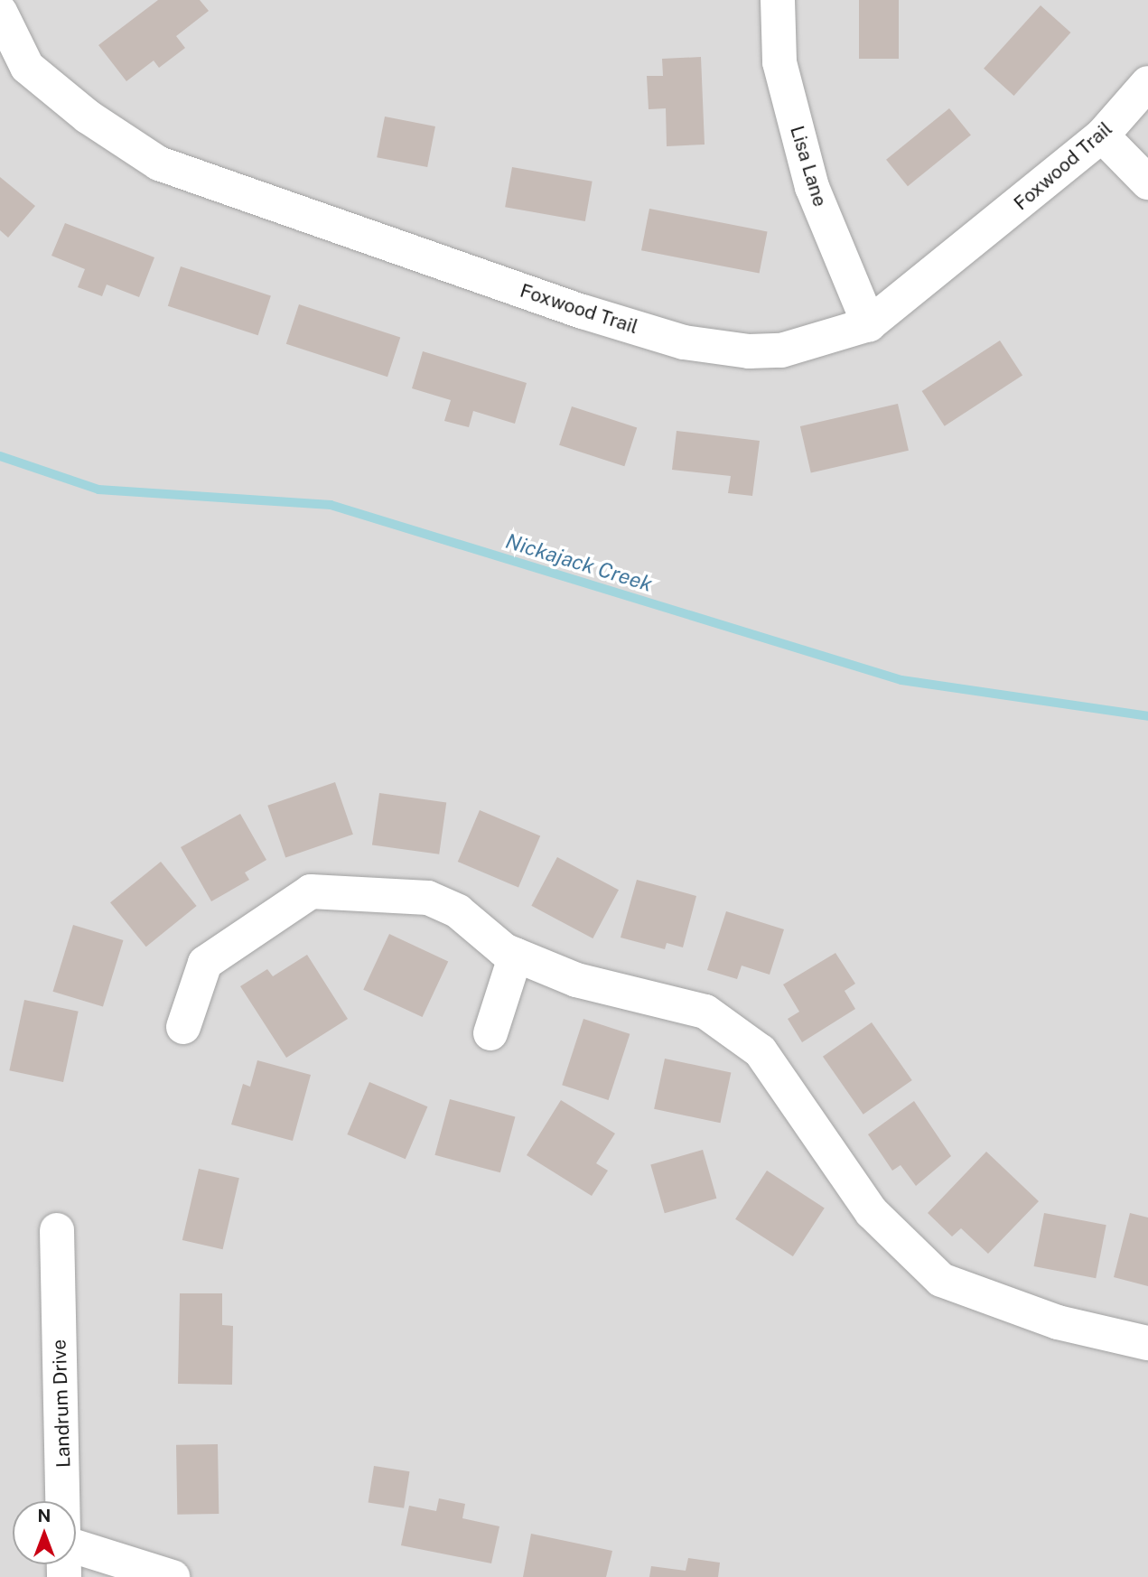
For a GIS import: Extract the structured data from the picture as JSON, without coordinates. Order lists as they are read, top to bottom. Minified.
{"streets":{"street":["Lisa Lane","Foxwood Trail","Landrum Drive"]},"crossings":[["Lisa Lane","Foxwood Trail"]],"water":["Nickajack Creek"],"north":"top"}
